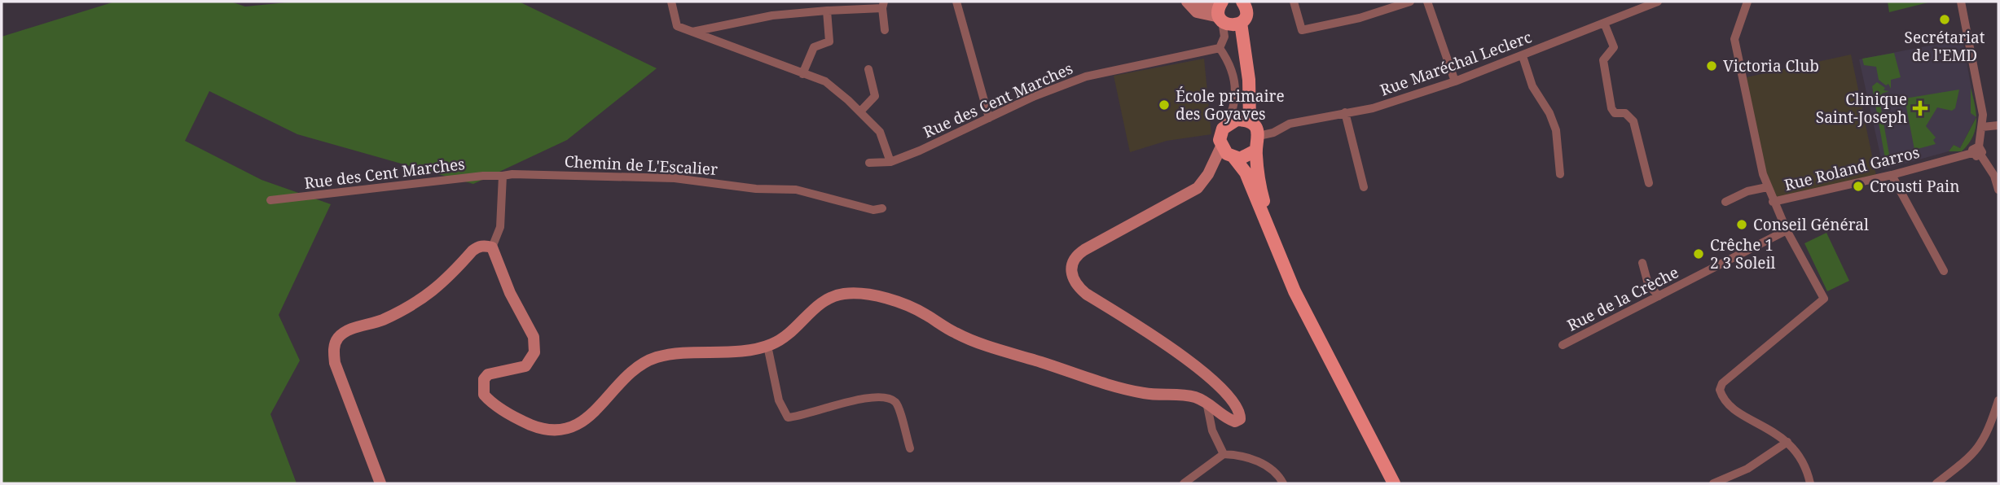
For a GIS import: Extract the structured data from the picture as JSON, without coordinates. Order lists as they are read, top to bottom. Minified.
{"streets":{"street":["Rue Maréchal Leclerc","Rue des Cent Marches","Chemin de L'Escalier","Rue Roland Garros","Rue de la Crèche"]},"crossings":[["Rue des Cent Marches","Chemin de L'Escalier"]],"places":{"other":["Secrétariat de l'EMD","Victoria Club","École primaire des Goyaves","Crousti Pain","Conseil Général","Crêche 1 2 3 Soleil"],"health":["Clinique Saint-Joseph"]}}
